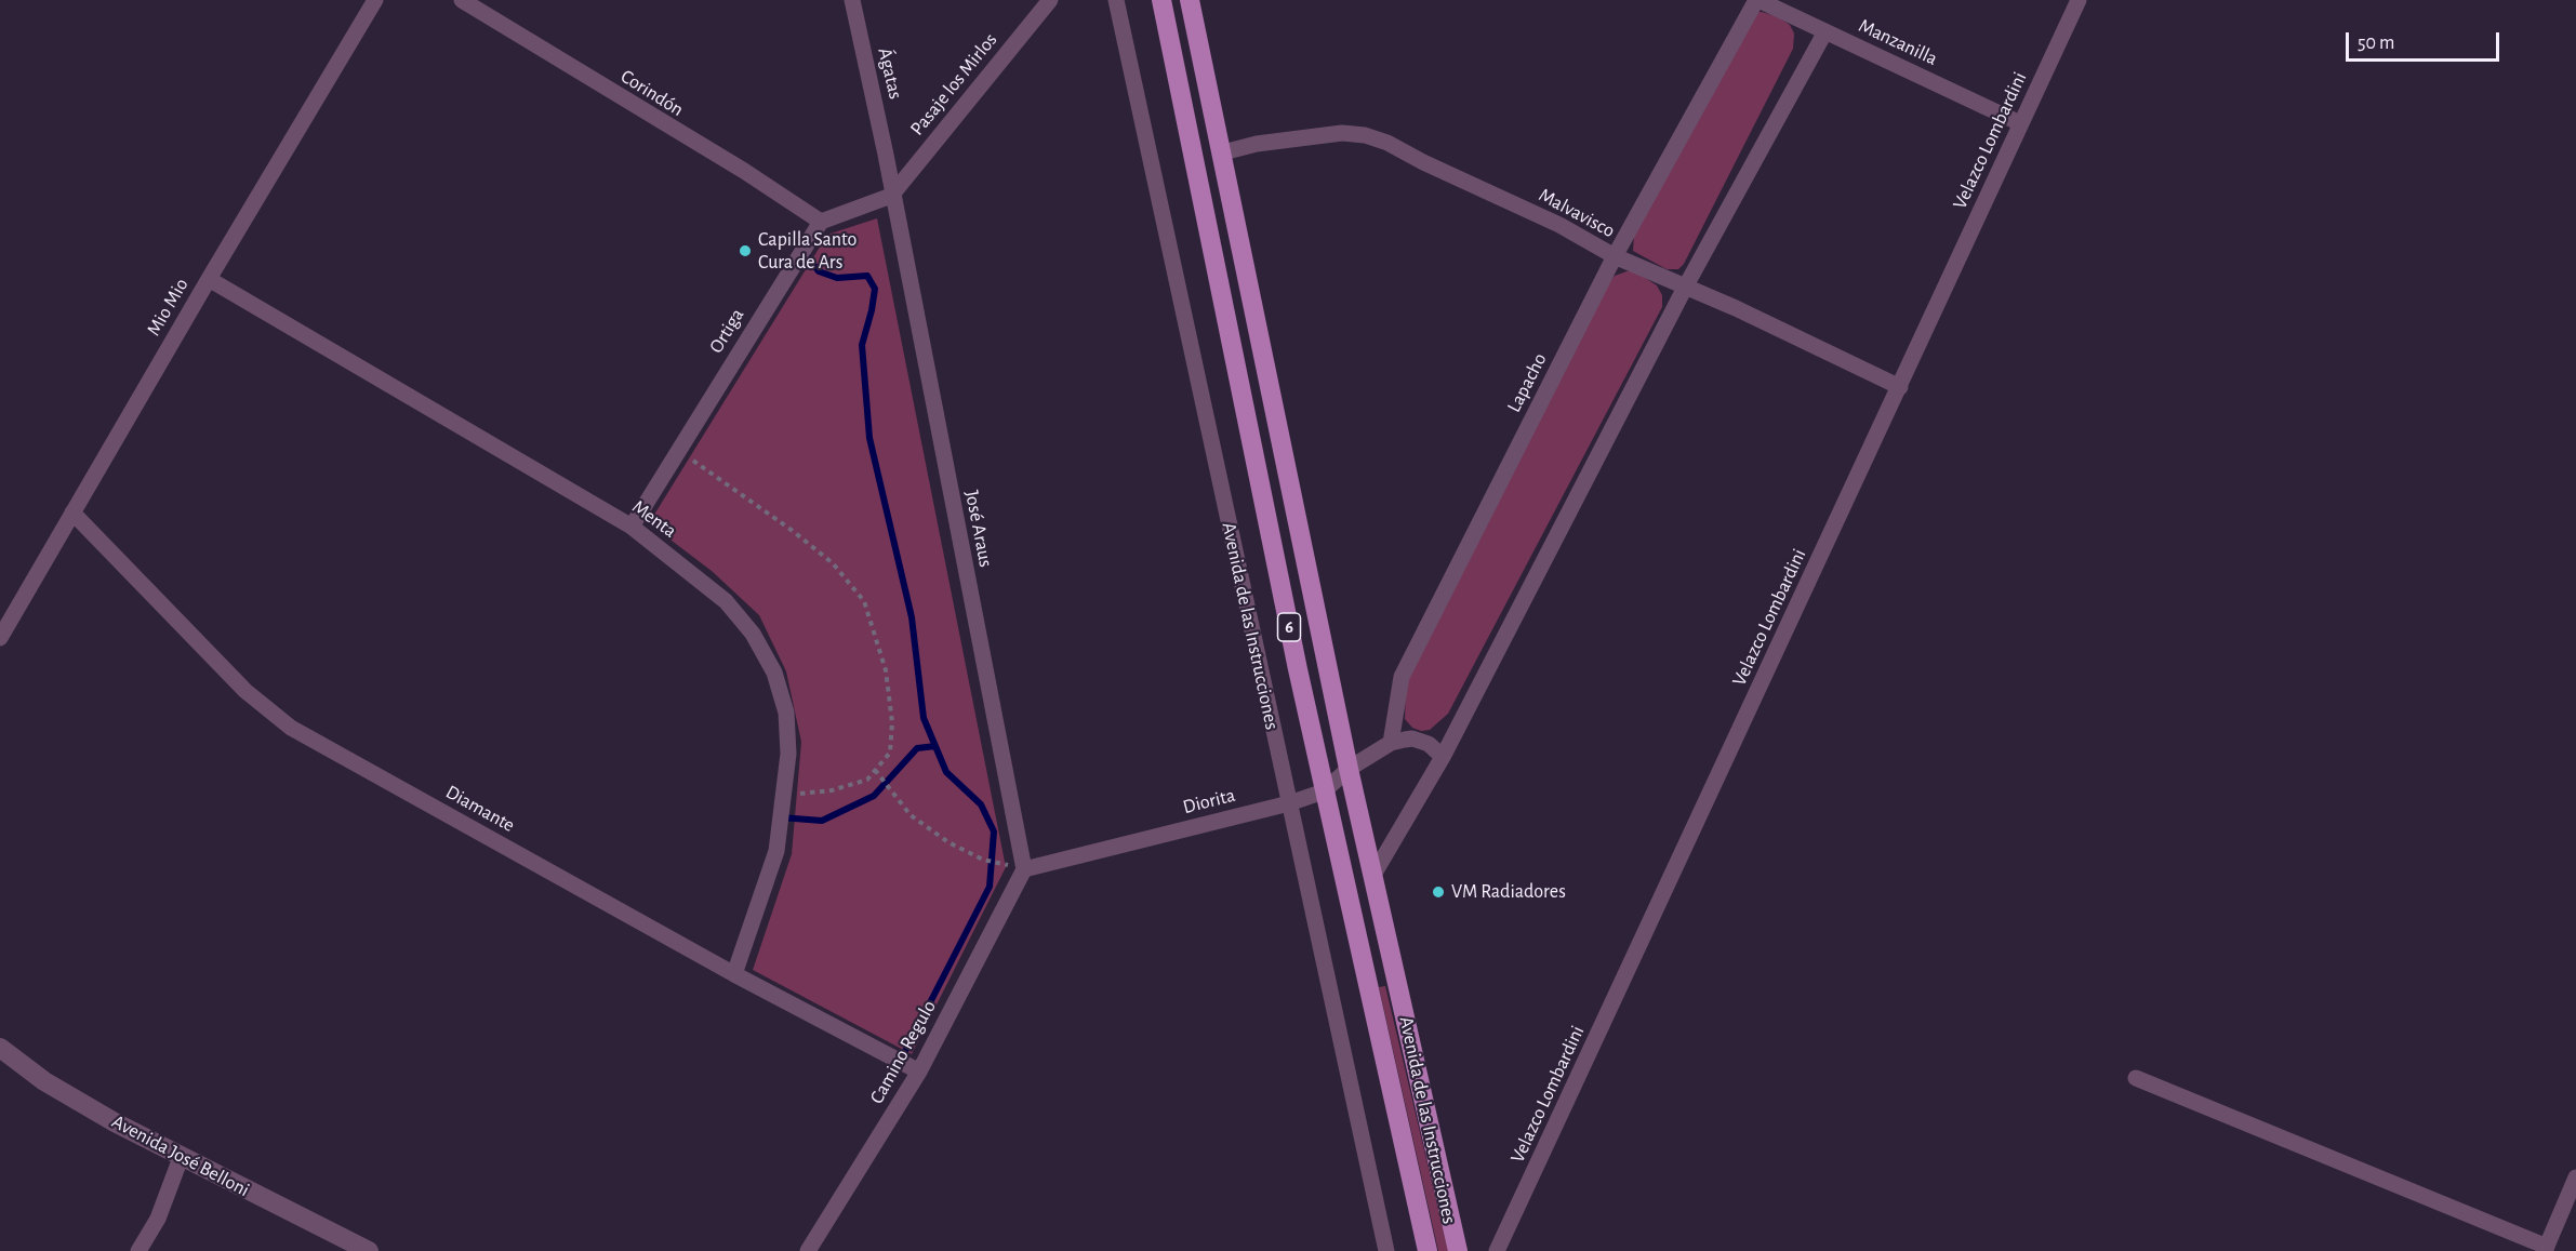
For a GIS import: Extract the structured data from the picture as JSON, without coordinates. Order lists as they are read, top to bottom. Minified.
{"streets":{"main road":["Avenida de las Instrucciones","6"],"street":["Manzanilla","Ágatas","Pasaje los Mirlos","Corindón","Velazco Lombardini","Malvavisco","Mio Mio","Ortiga","Lapacho","Menta","José Araus","Diorita","Diamante","Camino Regulo","Avenida José Belloni"]},"crossings":[["Manzanilla","Velazco Lombardini"],["Manzanilla","Lapacho"],["Ágatas","Pasaje los Mirlos"],["Ágatas","José Araus"],["Pasaje los Mirlos","José Araus"],["Corindón","Ortiga"],["Velazco Lombardini","Malvavisco"],["Malvavisco","Lapacho"],["Malvavisco","Avenida de las Instrucciones"],["Mio Mio","Menta"],["Mio Mio","Diamante"],["Ortiga","Menta"],["Lapacho","Diorita"],["Menta","Diamante"],["José Araus","Diorita"],["José Araus","Camino Regulo"],["Avenida de las Instrucciones","Diorita"],["Diorita","Camino Regulo"],["Diamante","Camino Regulo"]],"places":["Capilla Santo Cura de Ars","VM Radiadores"],"scale_bar":"50 m"}
